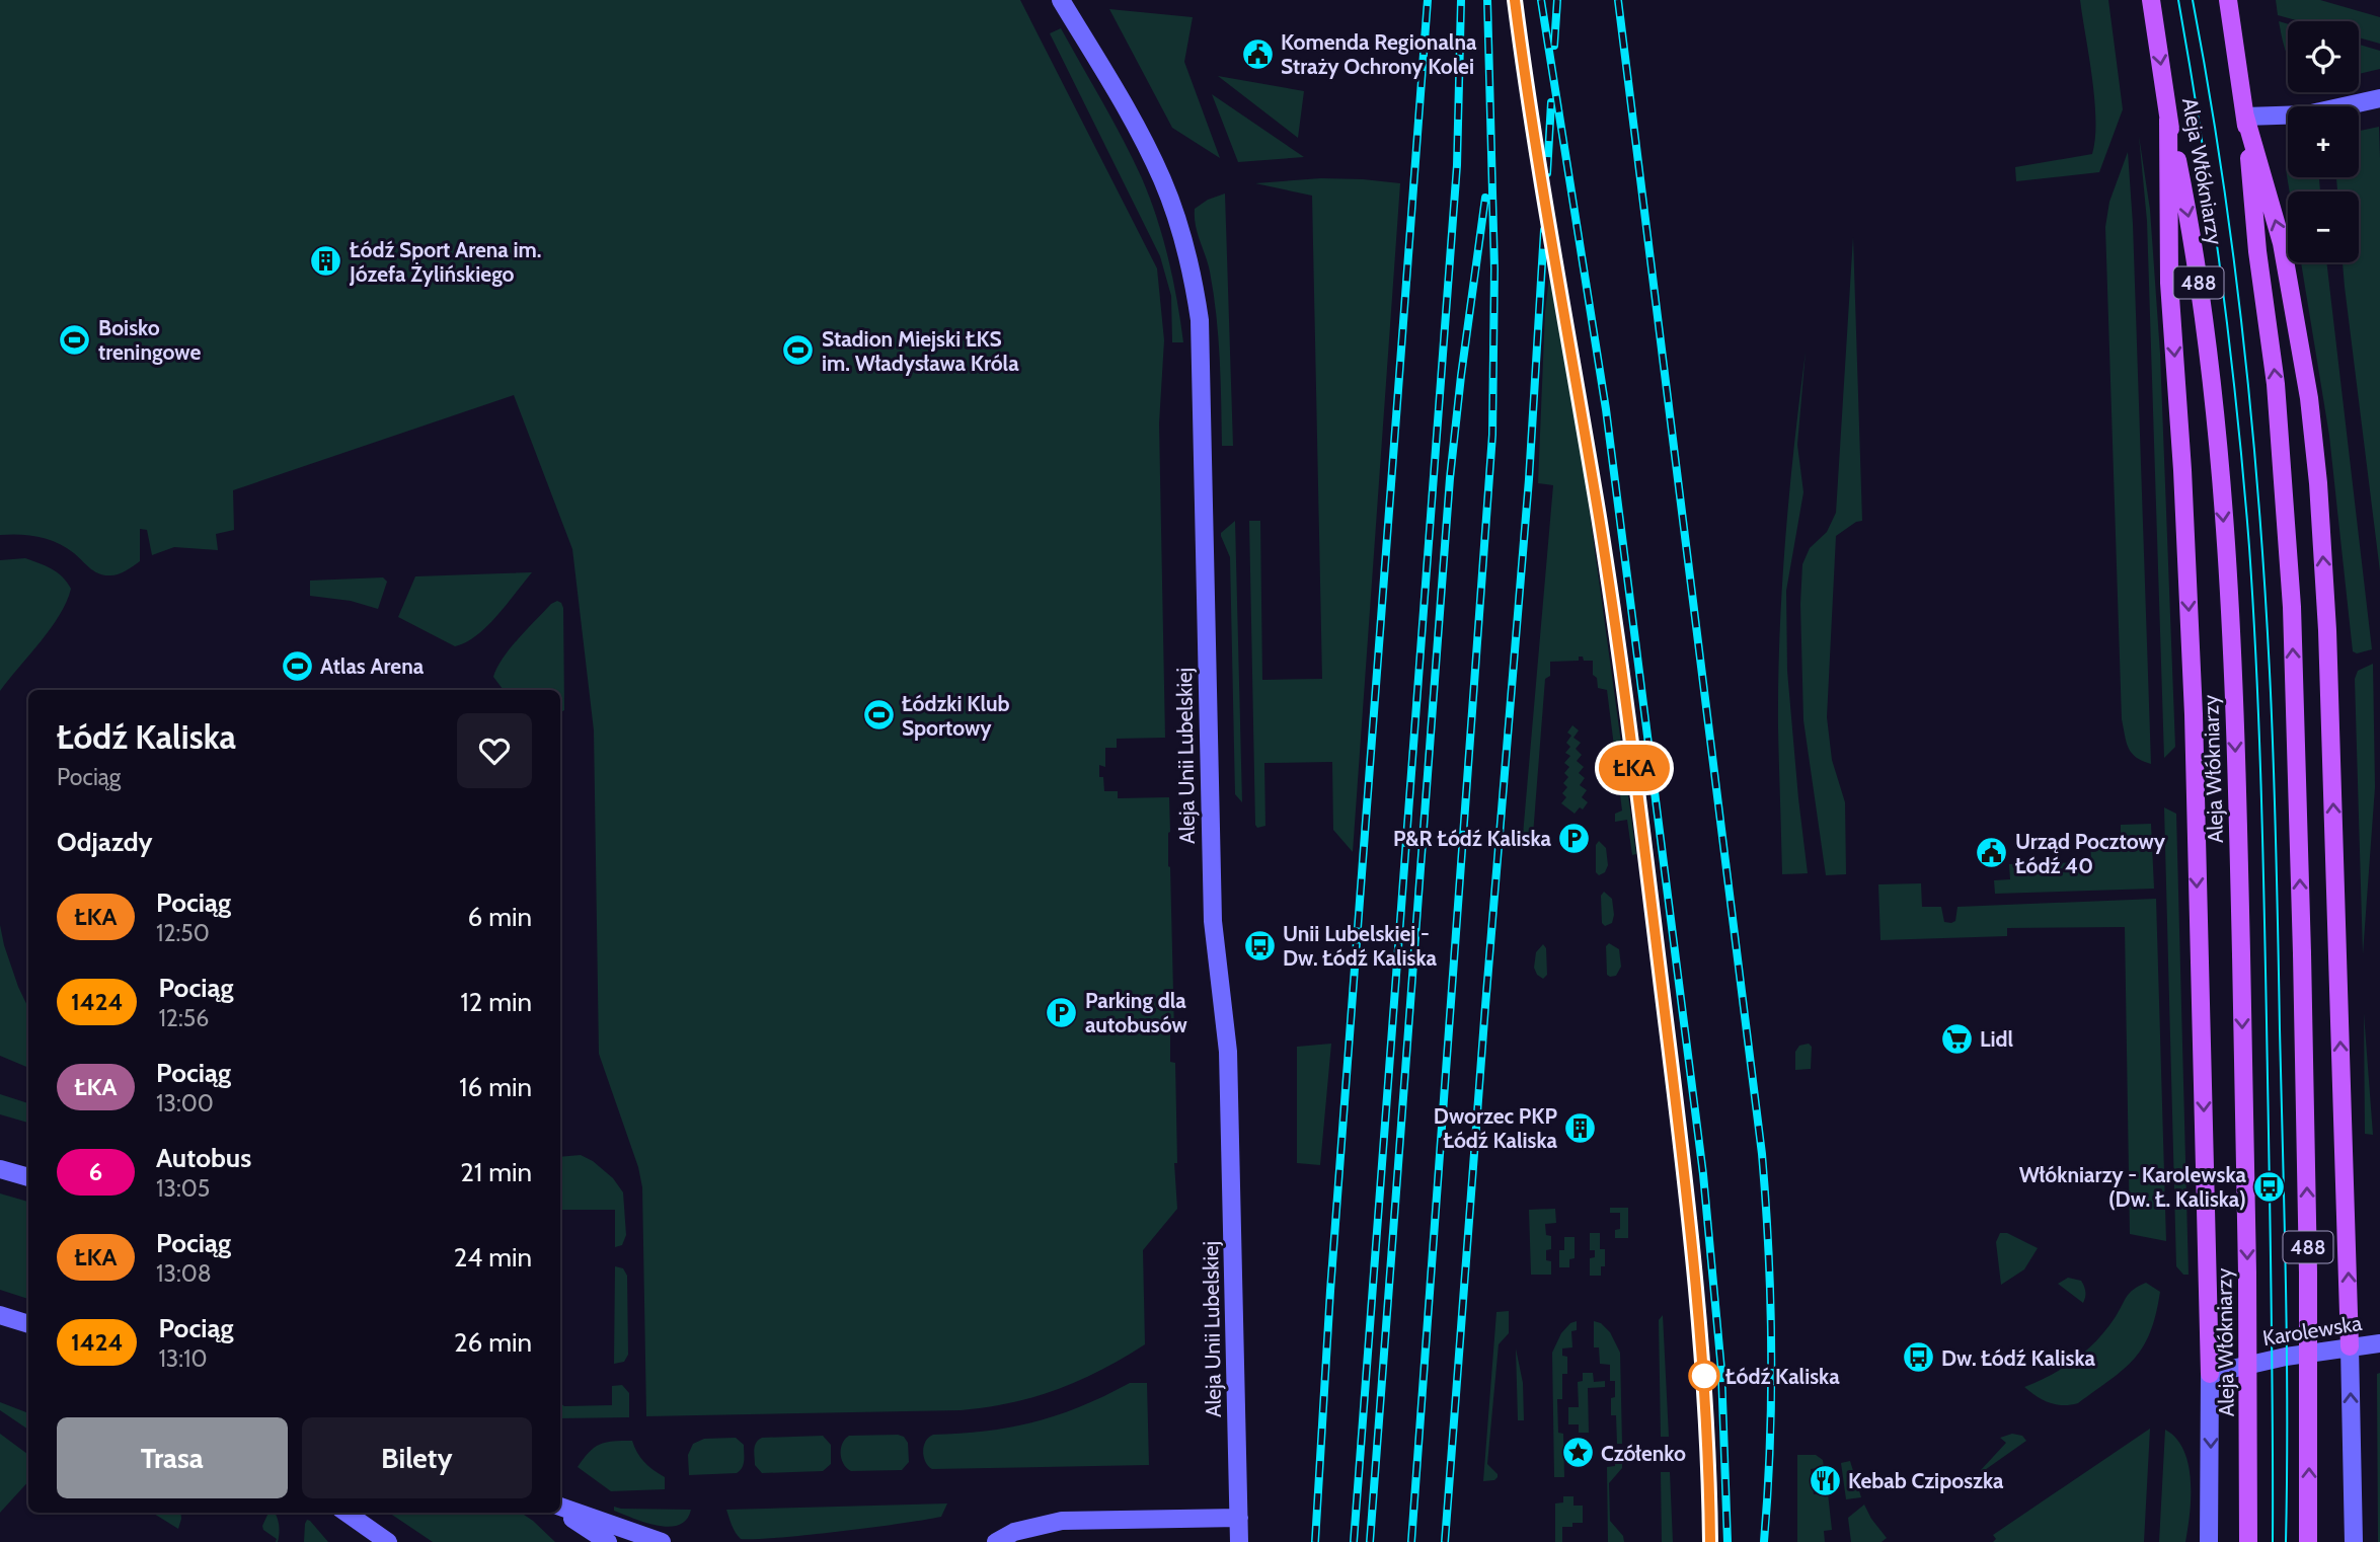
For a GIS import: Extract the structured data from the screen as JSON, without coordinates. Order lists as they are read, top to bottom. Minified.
{"streets":{"main road":["Aleja Włókniarzy","488"],"street":["Aleja Unii Lubelskiej","Karolewska"]},"crossings":[["Aleja Włókniarzy","Karolewska"]],"places":{"public building":["Komenda Regionalna Straży Ochrony Kolei","Urząd Pocztowy Łódź 40"],"building":["Łódź Sport Arena im. Józefa Żylińskiego","Dworzec PKP Łódź Kaliska"],"sports":["Boisko treningowe","Stadion Miejski ŁKS im. Władysława Króla","Atlas Arena","Łódzki Klub Sportowy"],"parking":["P&R Łódź Kaliska","Parking dla autobusów"],"bus stop":["Unii Lubelskiej - Dw. Łódź Kaliska","Włókniarzy - Karolewska (Dw. Ł. Kaliska)","Dw. Łódź Kaliska"],"supermarket":["Lidl"],"other":["Łódź Kaliska"],"place":["Czółenko"],"restaurant":["Kebab Cziposzka"]},"page":{"on_map":"ŁKA","map_buttons":["+","−"],"heading":[["Łódź Kaliska","Pociąg"],"Odjazdy"],"list":[{"mark":"ŁKA","name":"Pociąg","note":"12:50","value":"6 min"},{"mark":"1424","name":"Pociąg","note":"12:56","value":"12 min"},{"mark":"ŁKA","name":"Pociąg","note":"13:00","value":"16 min"},{"mark":"6","name":"Autobus","note":"13:05","value":"21 min"},{"mark":"ŁKA","name":"Pociąg","note":"13:08","value":"24 min"},{"mark":"1424","name":"Pociąg","note":"13:10","value":"26 min"}],"buttons":["Trasa","Bilety"]}}
